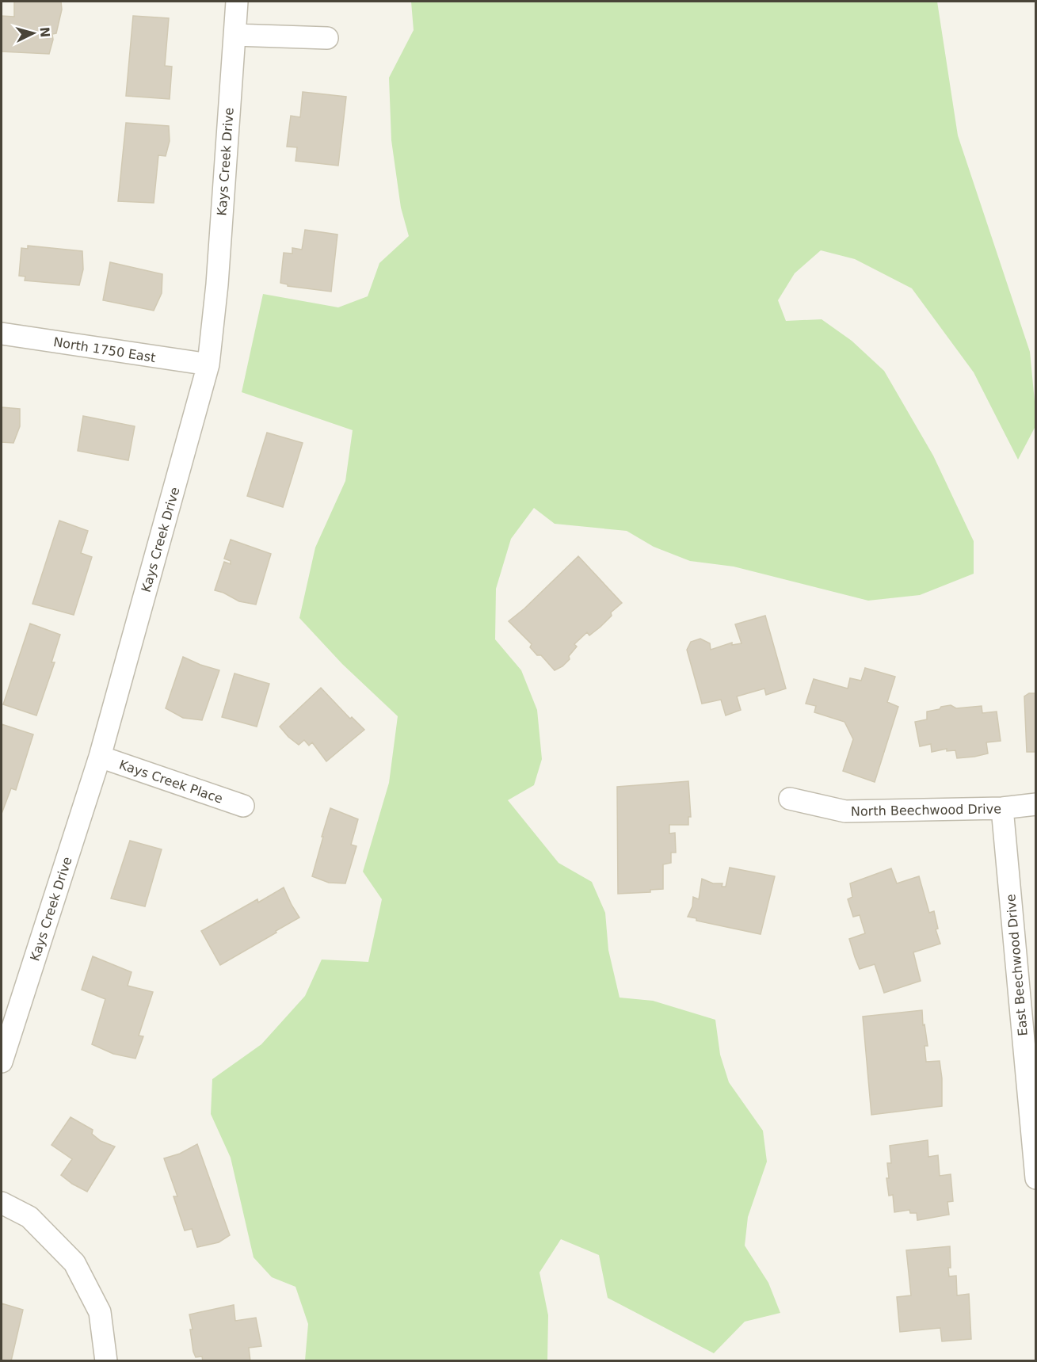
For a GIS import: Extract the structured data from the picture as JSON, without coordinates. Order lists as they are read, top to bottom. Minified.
{"streets":{"street":["Kays Creek Drive","North 1750 East","Kays Creek Place","North Beechwood Drive","East Beechwood Drive"]},"crossings":[["Kays Creek Drive","North 1750 East"],["Kays Creek Drive","Kays Creek Place"],["North Beechwood Drive","East Beechwood Drive"]],"north":"right"}
